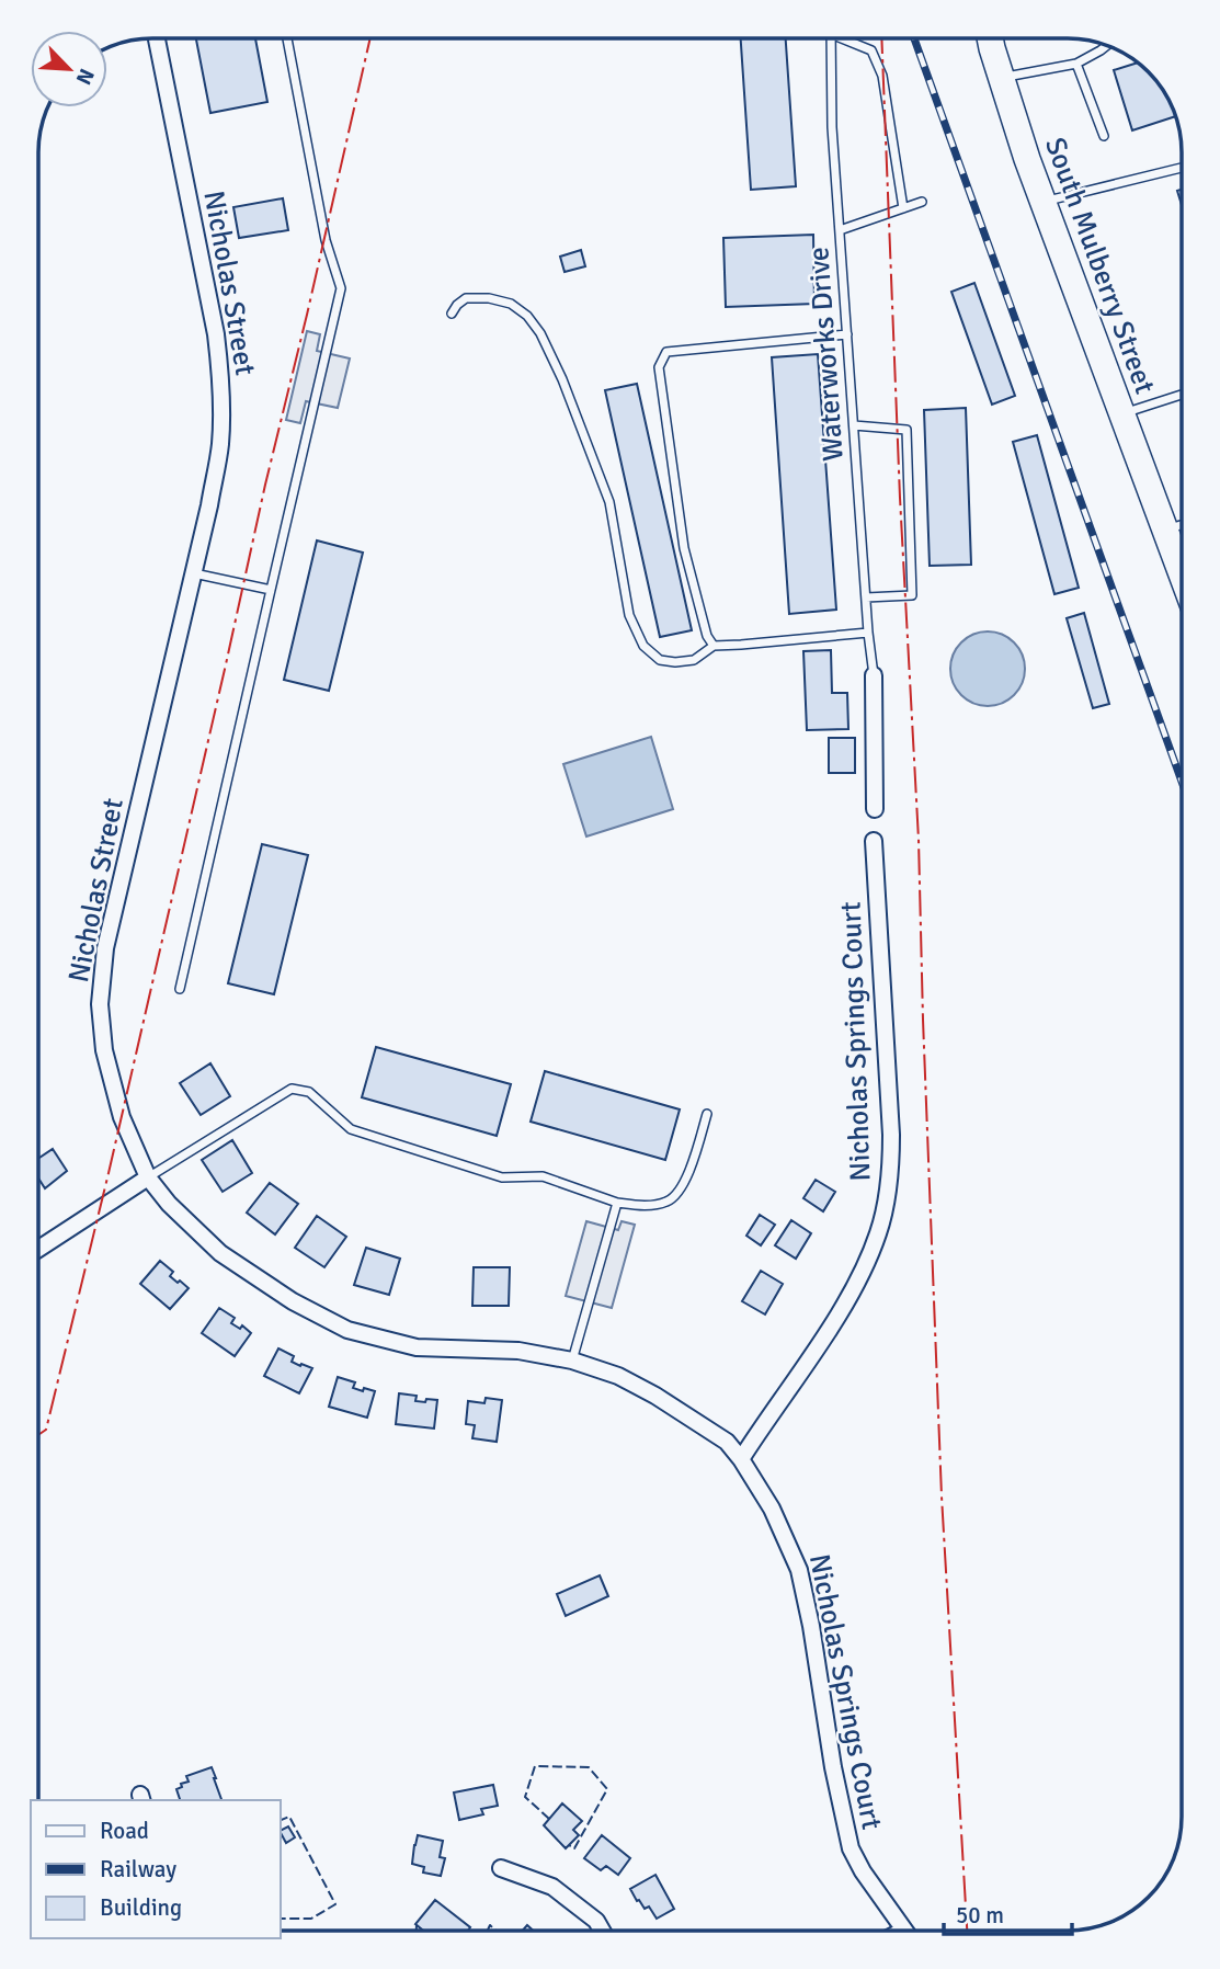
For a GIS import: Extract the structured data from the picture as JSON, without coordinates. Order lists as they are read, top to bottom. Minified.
{"streets":{"main road":["South Mulberry Street"],"street":["Nicholas Street","Nicholas Springs Court"],"lane":["Waterworks Drive"]},"crossings":[["Nicholas Street","Nicholas Springs Court"]],"legend":["Road","Railway","Building"],"scale_bar":"50 m","north":"bottom right"}
